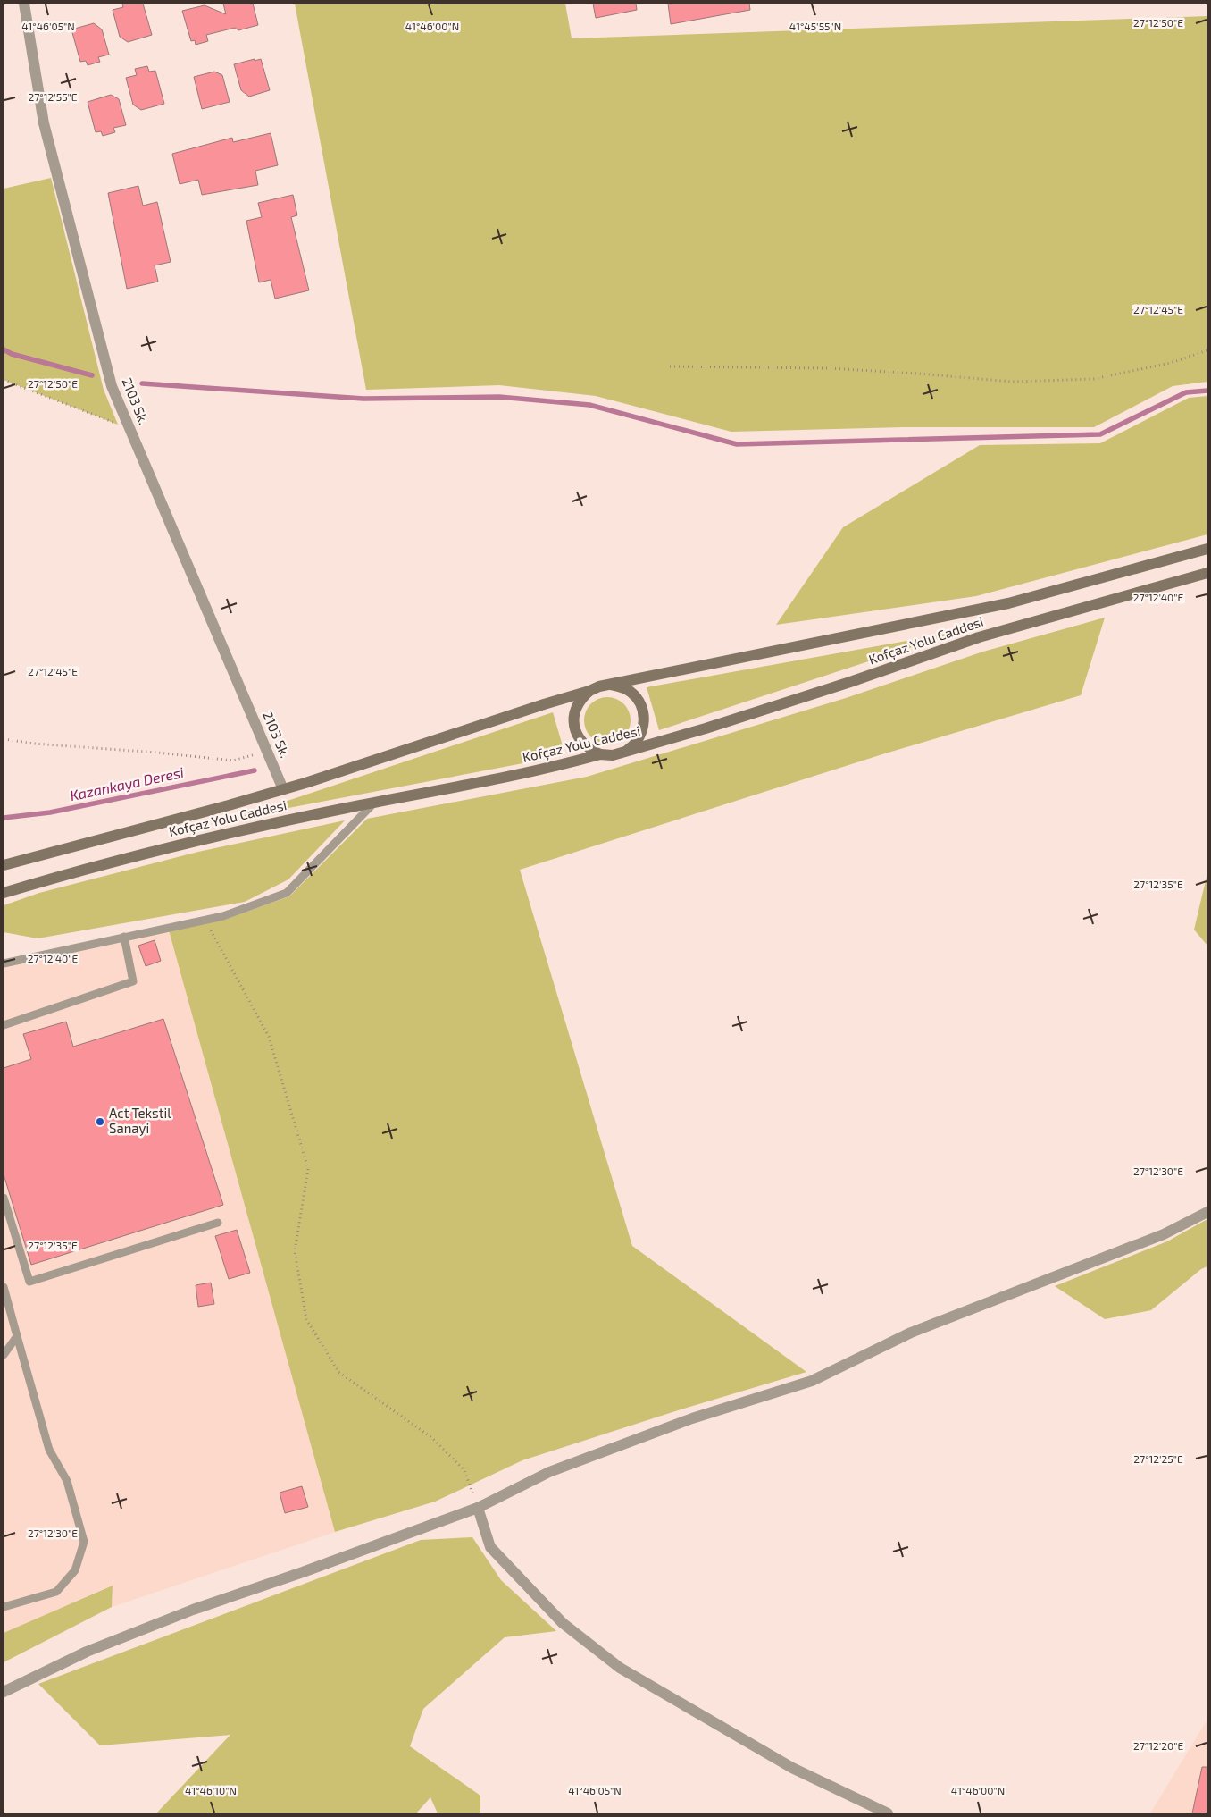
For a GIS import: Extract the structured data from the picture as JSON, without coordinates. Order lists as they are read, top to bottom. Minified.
{"streets":{"main road":["Kofçaz Yolu Caddesi"],"street":["2103 Sk."]},"crossings":[["2103 Sk.","Kofçaz Yolu Caddesi"]],"water":["Kazankaya Deresi"],"places":["Act Tekstil Sanayi"],"coordinates":["27°12'50\"E","41°45'55\"N","41°46'05\"N","41°46'00\"N","27°12'55\"E","27°12'45\"E","27°12'40\"E","27°12'35\"E","27°12'30\"E","27°12'25\"E","27°12'20\"E","41°46'10\"N"]}
